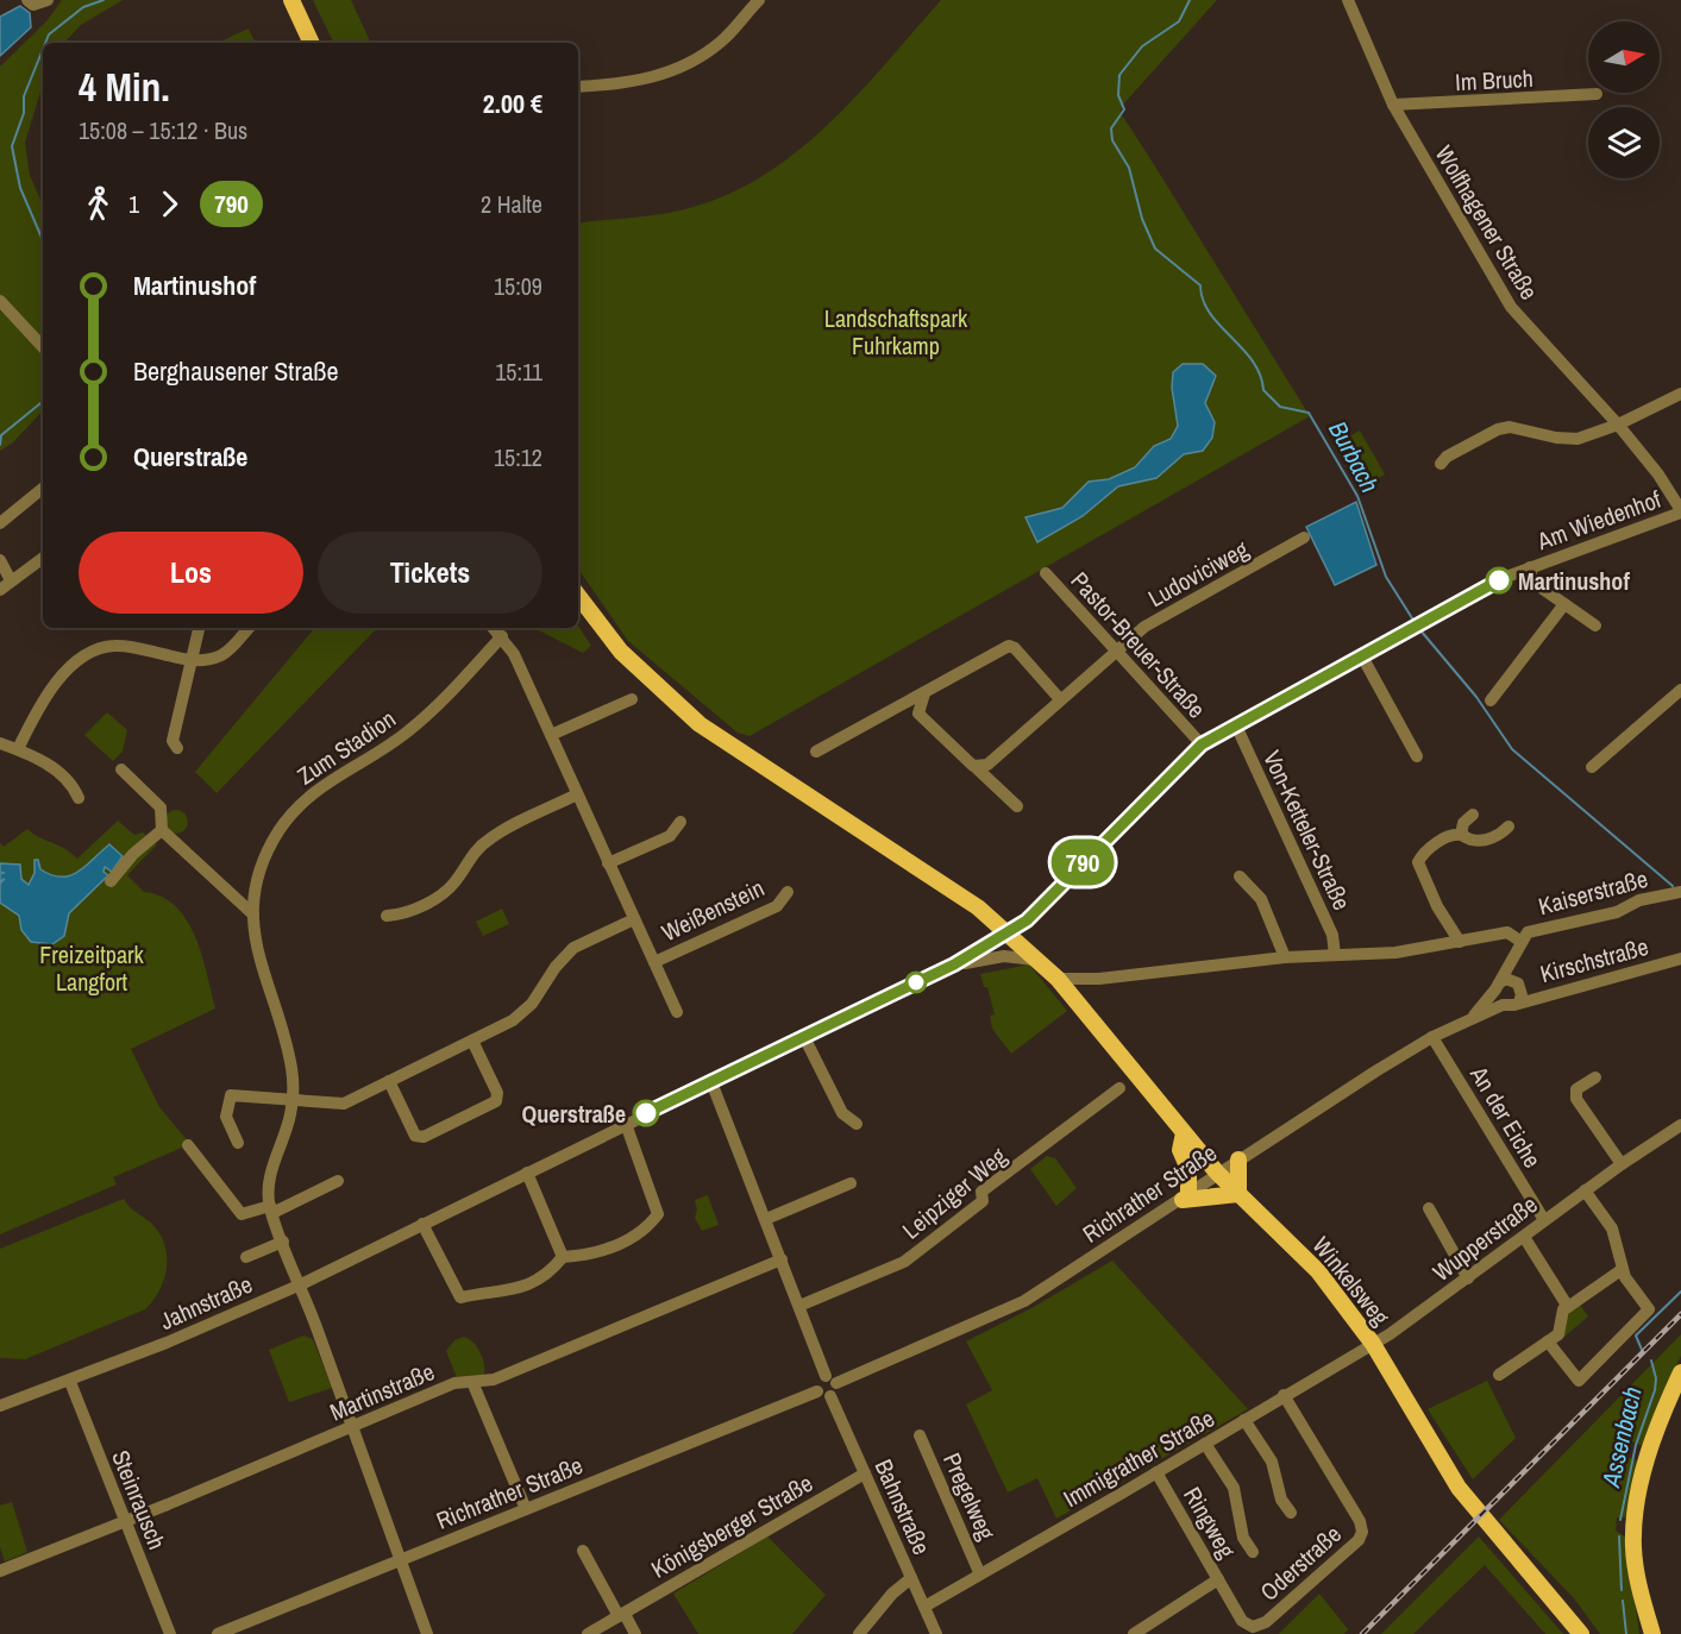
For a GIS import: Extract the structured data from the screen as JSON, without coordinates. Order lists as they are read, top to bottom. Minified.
{"streets":{"main road":["Winkelsweg"],"street":["Im Bruch","Wolfhagener Straße","Am Wiedenhof","Ludoviciweg","Pastor-Breuer-Straße","Zum Stadion","Von-Ketteler-Straße","Kaiserstraße","Weißenstein","Kirschstraße","An der Eiche","Leipziger Weg","Richrather Straße","Wupperstraße","Jahnstraße","Martinstraße","Immigrather Straße","Pregelweg","Steinrausch","Bahnstraße","Ringweg","Königsberger Straße","Oderstraße"]},"crossings":[["Im Bruch","Wolfhagener Straße"],["Wolfhagener Straße","Am Wiedenhof"],["Am Wiedenhof","Von-Ketteler-Straße"],["Am Wiedenhof","Jahnstraße"],["Ludoviciweg","Pastor-Breuer-Straße"],["Pastor-Breuer-Straße","Jahnstraße"],["Zum Stadion","Weißenstein"],["Zum Stadion","Richrather Straße"],["Zum Stadion","Jahnstraße"],["Zum Stadion","Martinstraße"],["Von-Ketteler-Straße","Jahnstraße"],["Kaiserstraße","Richrather Straße"],["Kirschstraße","Richrather Straße"],["An der Eiche","Richrather Straße"],["An der Eiche","Wupperstraße"],["Richrather Straße","Winkelsweg"],["Richrather Straße","Bahnstraße"],["Wupperstraße","Winkelsweg"],["Wupperstraße","Immigrather Straße"],["Winkelsweg","Jahnstraße"],["Winkelsweg","Immigrather Straße"],["Jahnstraße","Steinrausch"],["Martinstraße","Steinrausch"],["Immigrather Straße","Pregelweg"],["Immigrather Straße","Bahnstraße"],["Immigrather Straße","Ringweg"],["Immigrather Straße","Oderstraße"],["Bahnstraße","Königsberger Straße"],["Ringweg","Oderstraße"]],"water":["Burbach","Assenbach"],"parks":["Landschaftspark Fuhrkamp","Freizeitpark Langfort"],"places":["Martinushof","Querstraße"],"lines":["bus line 790"],"north":"right","page":{"on_map":"790","heading":["4 Min.","15:08 – 15:12 · Bus","2.00 €"],"legs":["1","790","2 Halte"],"list":[{"name":"Martinushof","value":"15:09"},{"name":"Berghausener Straße","value":"15:11"},{"name":"Querstraße","value":"15:12"}],"buttons":["Los","Tickets"]}}
